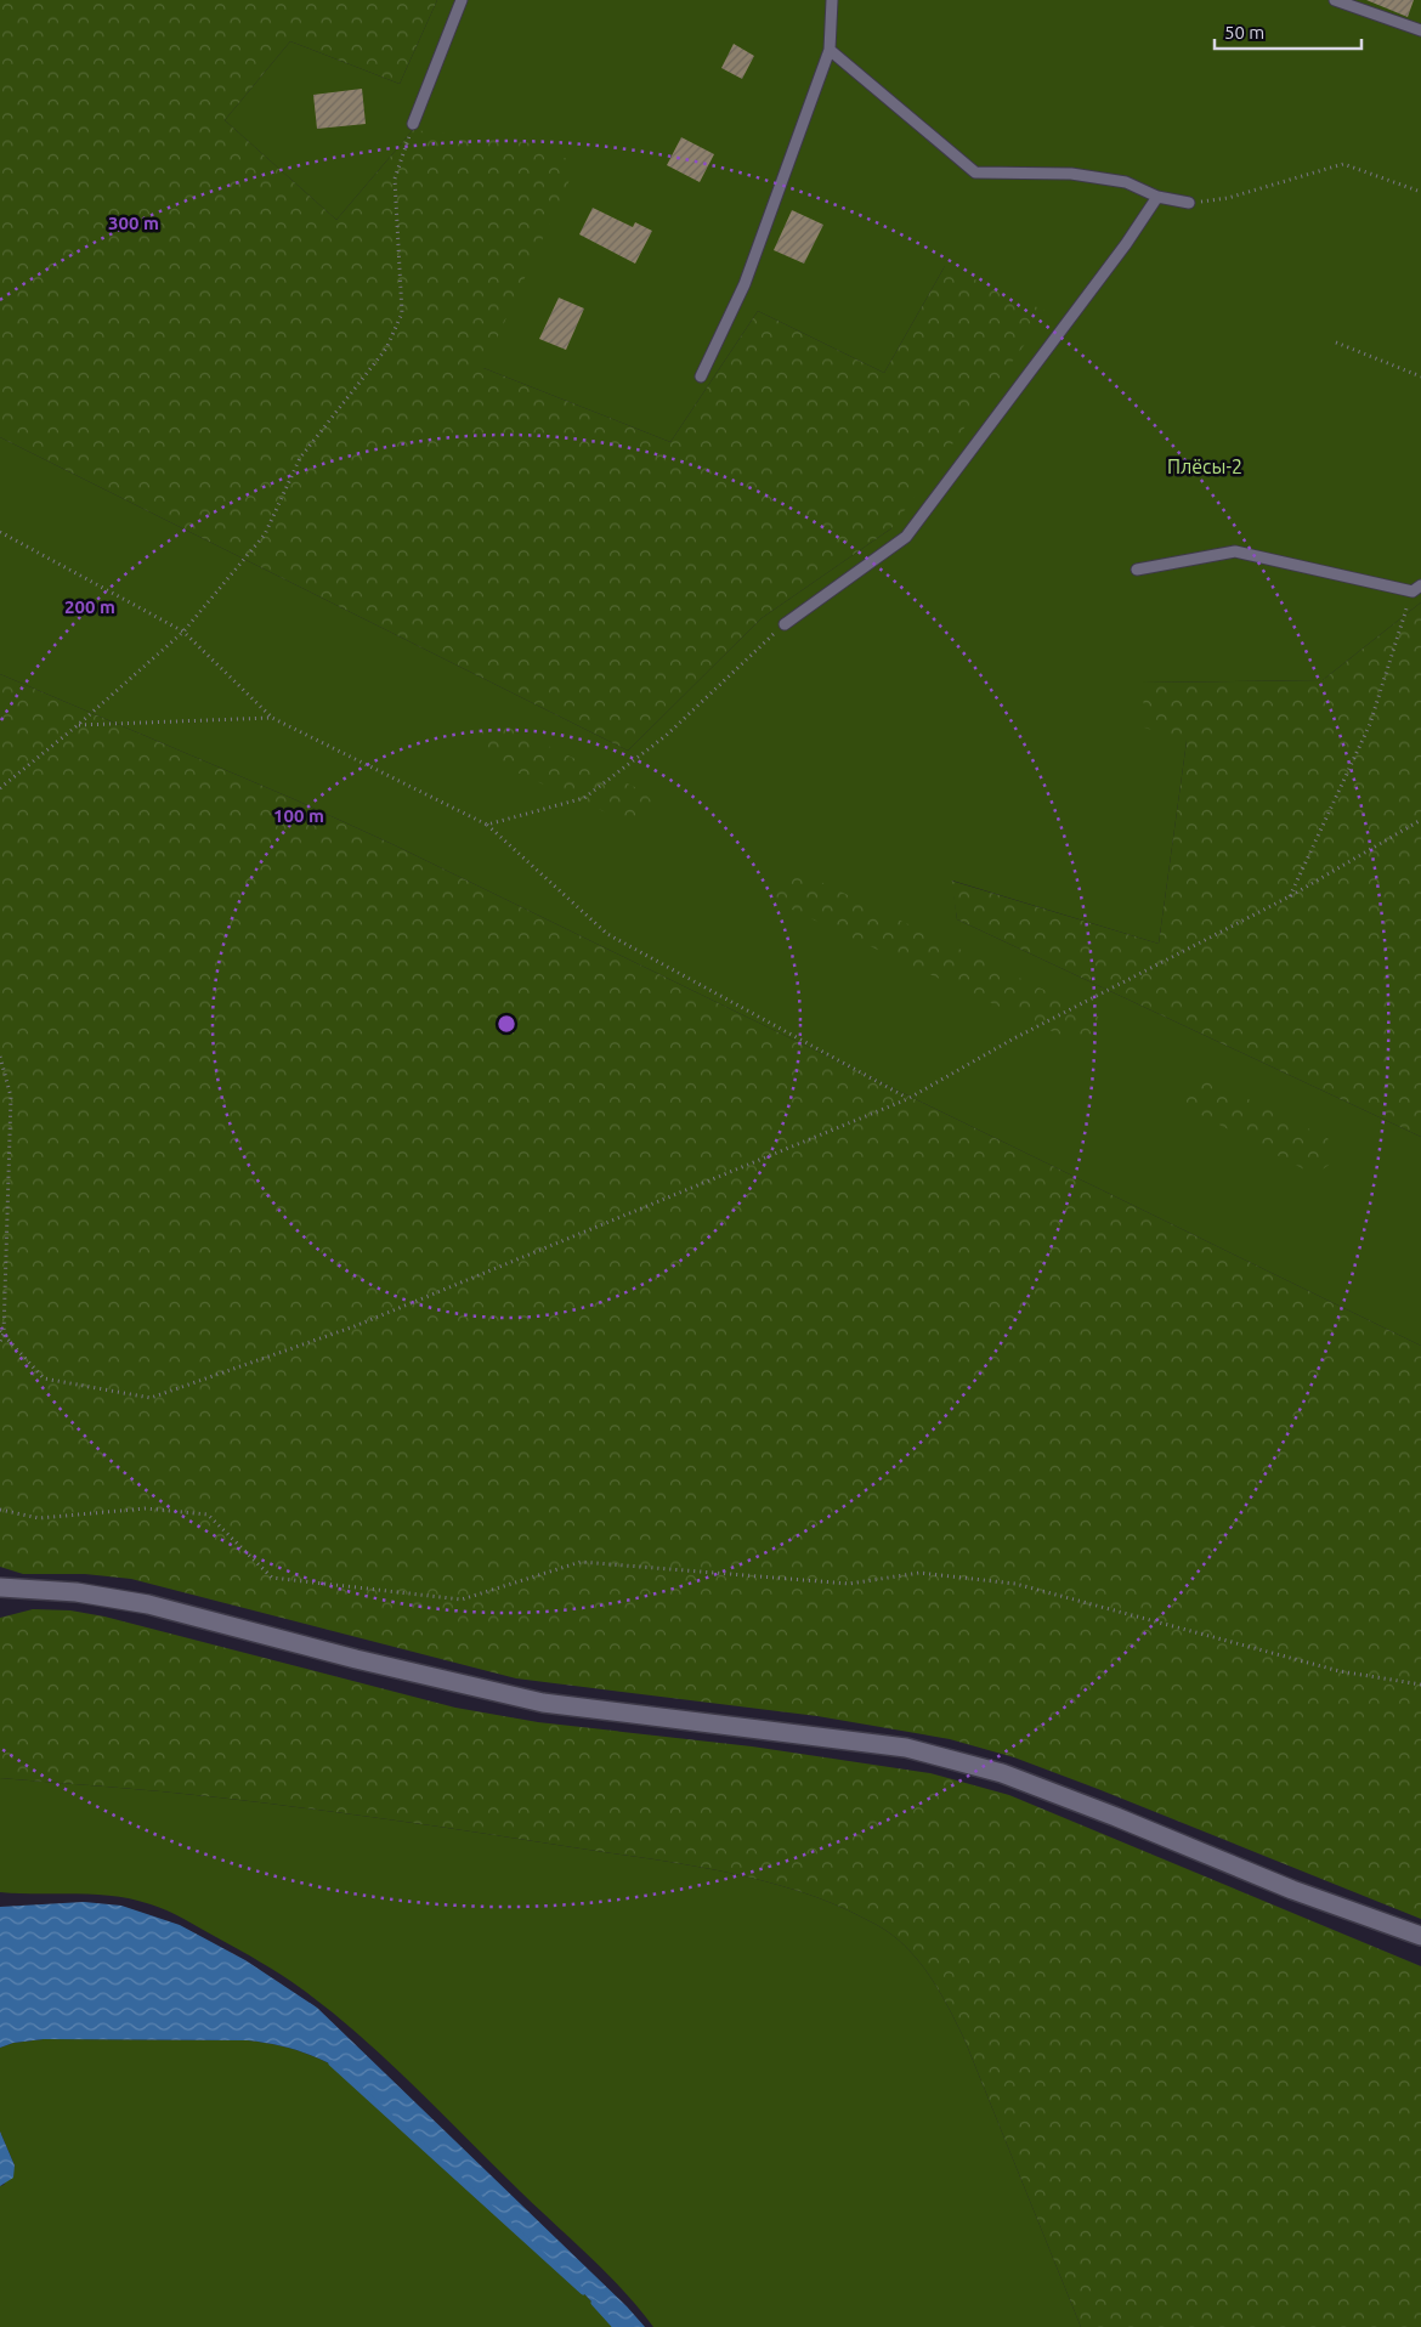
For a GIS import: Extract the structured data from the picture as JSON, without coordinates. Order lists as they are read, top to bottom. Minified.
{"parks":["Плёсы-2"],"scale_bar":"50 m","rings":["300 m","200 m","100 m"]}
